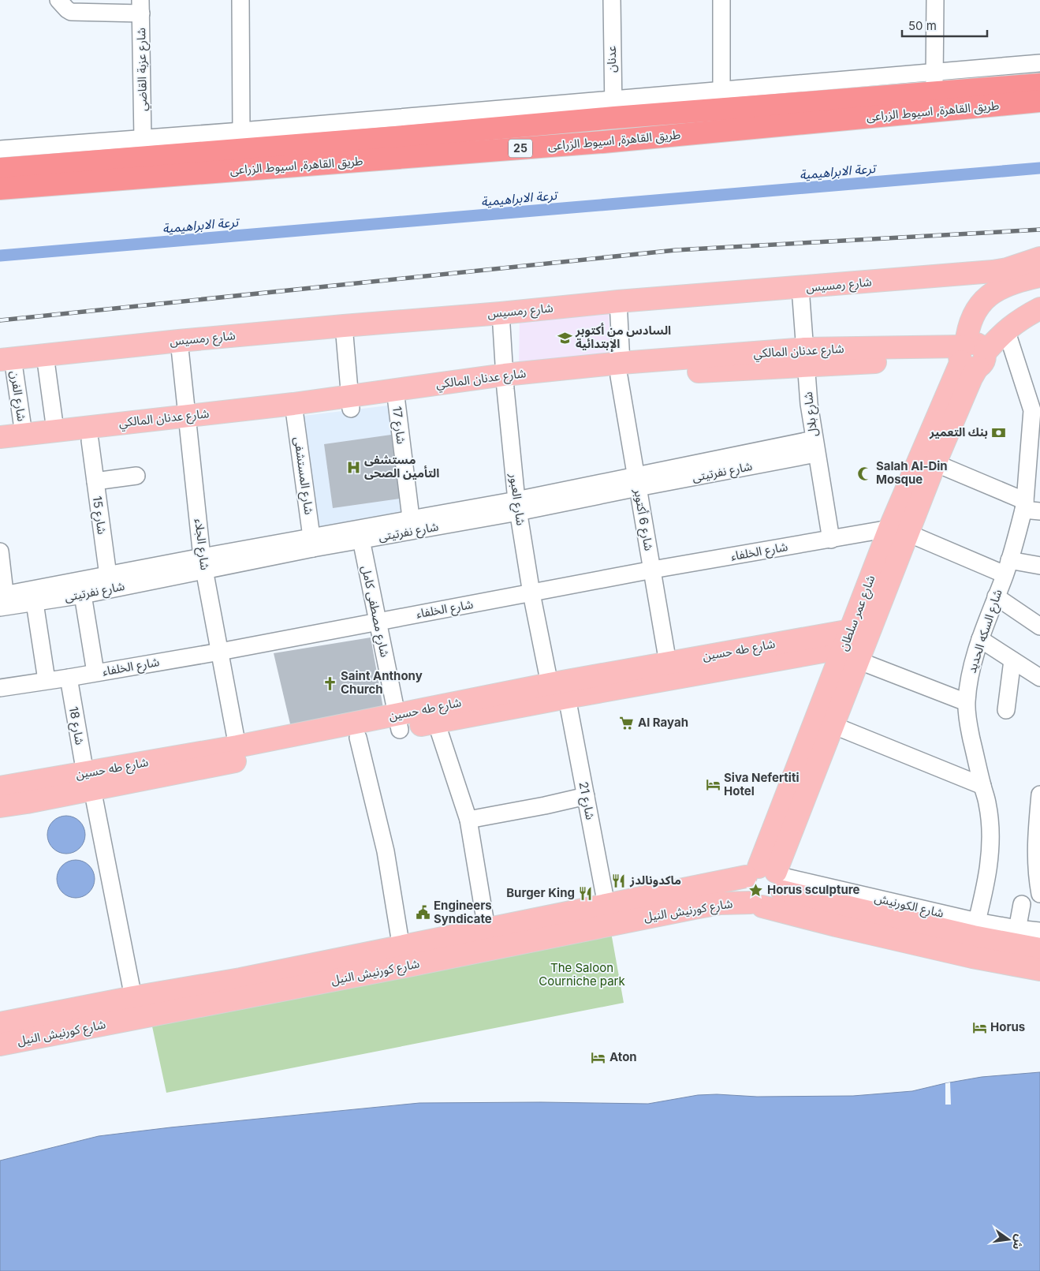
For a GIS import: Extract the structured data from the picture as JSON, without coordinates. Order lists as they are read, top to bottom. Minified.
{"streets":{"highway":["طريق القاهرة, اسيوط الزراعى","25"],"main road":["شارع رمسيس","شارع عدنان المالكي","شارع عمر سلطان","شارع طه حسين","شارع كورنيش النيل"],"street":["عدنان","شارع عزبة القاضي","شارع الفرن","شارع بلال","شارع 17","شارع نفرتيتى","شارع المستشفى","شارع العبور","شارع 15","شارع 6 أكتوبر","شارع الجلاء","شارع الخلفاء","شارع مصطفى كامل","شارع السكه الحديد","شارع 18","شارع 21"]},"crossings":[["عدنان","طريق القاهرة, اسيوط الزراعى"],["شارع عزبة القاضي","طريق القاهرة, اسيوط الزراعى"],["شارع رمسيس","شارع الفرن"],["شارع رمسيس","شارع بلال"],["شارع رمسيس","شارع العبور"],["شارع رمسيس","شارع 6 أكتوبر"],["شارع رمسيس","شارع الجلاء"],["شارع عدنان المالكي","شارع الفرن"],["شارع عدنان المالكي","شارع بلال"],["شارع عدنان المالكي","شارع 17"],["شارع عدنان المالكي","شارع المستشفى"],["شارع عدنان المالكي","شارع العبور"],["شارع عدنان المالكي","شارع 15"],["شارع عدنان المالكي","شارع 6 أكتوبر"],["شارع عدنان المالكي","شارع الجلاء"],["شارع عدنان المالكي","شارع عمر سلطان"],["شارع بلال","شارع نفرتيتى"],["شارع بلال","شارع الخلفاء"],["شارع 17","شارع نفرتيتى"],["شارع نفرتيتى","شارع المستشفى"],["شارع نفرتيتى","شارع العبور"],["شارع نفرتيتى","شارع 15"],["شارع نفرتيتى","شارع 6 أكتوبر"],["شارع نفرتيتى","شارع الجلاء"],["شارع نفرتيتى","شارع مصطفى كامل"],["شارع العبور","شارع الخلفاء"],["شارع العبور","شارع طه حسين"],["شارع 6 أكتوبر","شارع الخلفاء"],["شارع 6 أكتوبر","شارع طه حسين"],["شارع الجلاء","شارع الخلفاء"],["شارع الجلاء","شارع طه حسين"],["شارع الخلفاء","شارع مصطفى كامل"],["شارع الخلفاء","شارع عمر سلطان"],["شارع الخلفاء","شارع 18"],["شارع مصطفى كامل","شارع طه حسين"],["شارع عمر سلطان","شارع طه حسين"],["شارع عمر سلطان","شارع كورنيش النيل"],["شارع السكه الحديد","شارع كورنيش النيل"],["شارع طه حسين","شارع 18"],["شارع طه حسين","شارع 21"],["شارع 18","شارع كورنيش النيل"],["شارع 21","شارع كورنيش النيل"]],"water":["ترعة الابراهيمية"],"parks":["The Saloon Courniche park"],"places":{"school or university":["السادس من أكتوبر الإبتدائية"],"bank":["بنك التعمير"],"hospital":["مستشفى التأمين الصحى"],"mosque":["Salah Al-Din Mosque"],"church":["Saint Anthony Church"],"supermarket":["Al Rayah"],"hotel":["Siva Nefertiti Hotel","Horus","Aton"],"restaurant":["ماكدونالدز","Burger King"],"place":["Horus sculpture"],"public building":["Engineers Syndicate"]},"scale_bar":"50 m","north":"right"}
